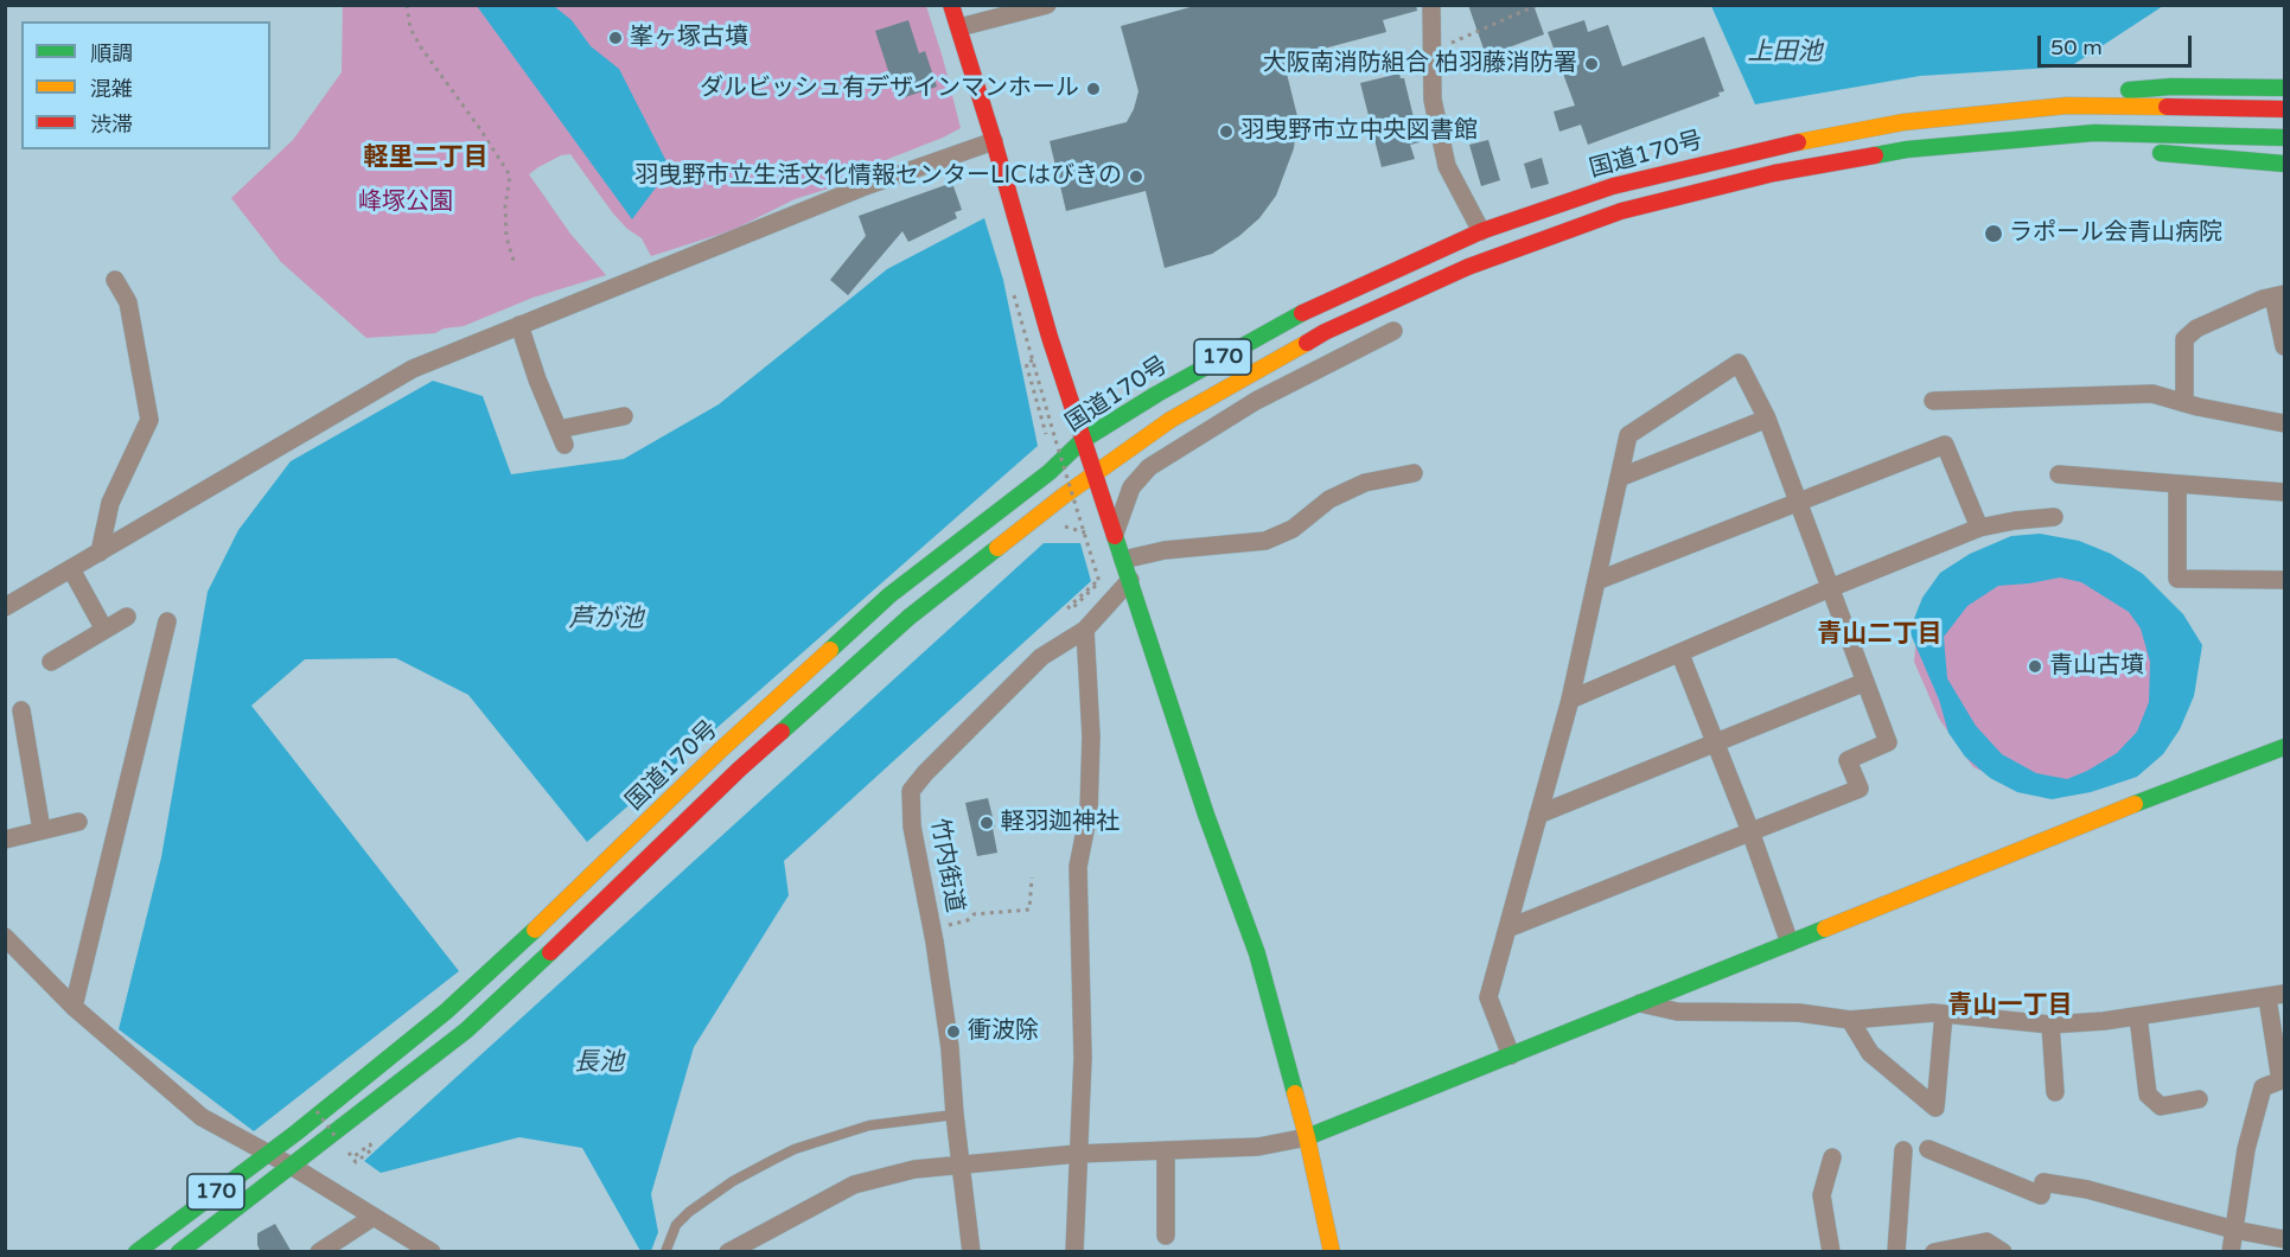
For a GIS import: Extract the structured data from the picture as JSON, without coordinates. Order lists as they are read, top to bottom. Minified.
{"streets":{"main road":["国道170号","170"],"street":["竹内街道"]},"districts":["軽里二丁目","青山二丁目","青山一丁目"],"water":["上田池","芦が池","長池"],"parks":["峰塚公園"],"places":["峯ヶ塚古墳","大阪南消防組合 柏羽藤消防署","ダルビッシュ有デザインマンホール","羽曳野市立中央図書館","羽曳野市立生活文化情報センターLICはびきの","ラポール会青山病院","青山古墳","軽羽迦神社","衝波除"],"legend":["順調","混雑","渋滞"],"scale_bar":"50 m"}
